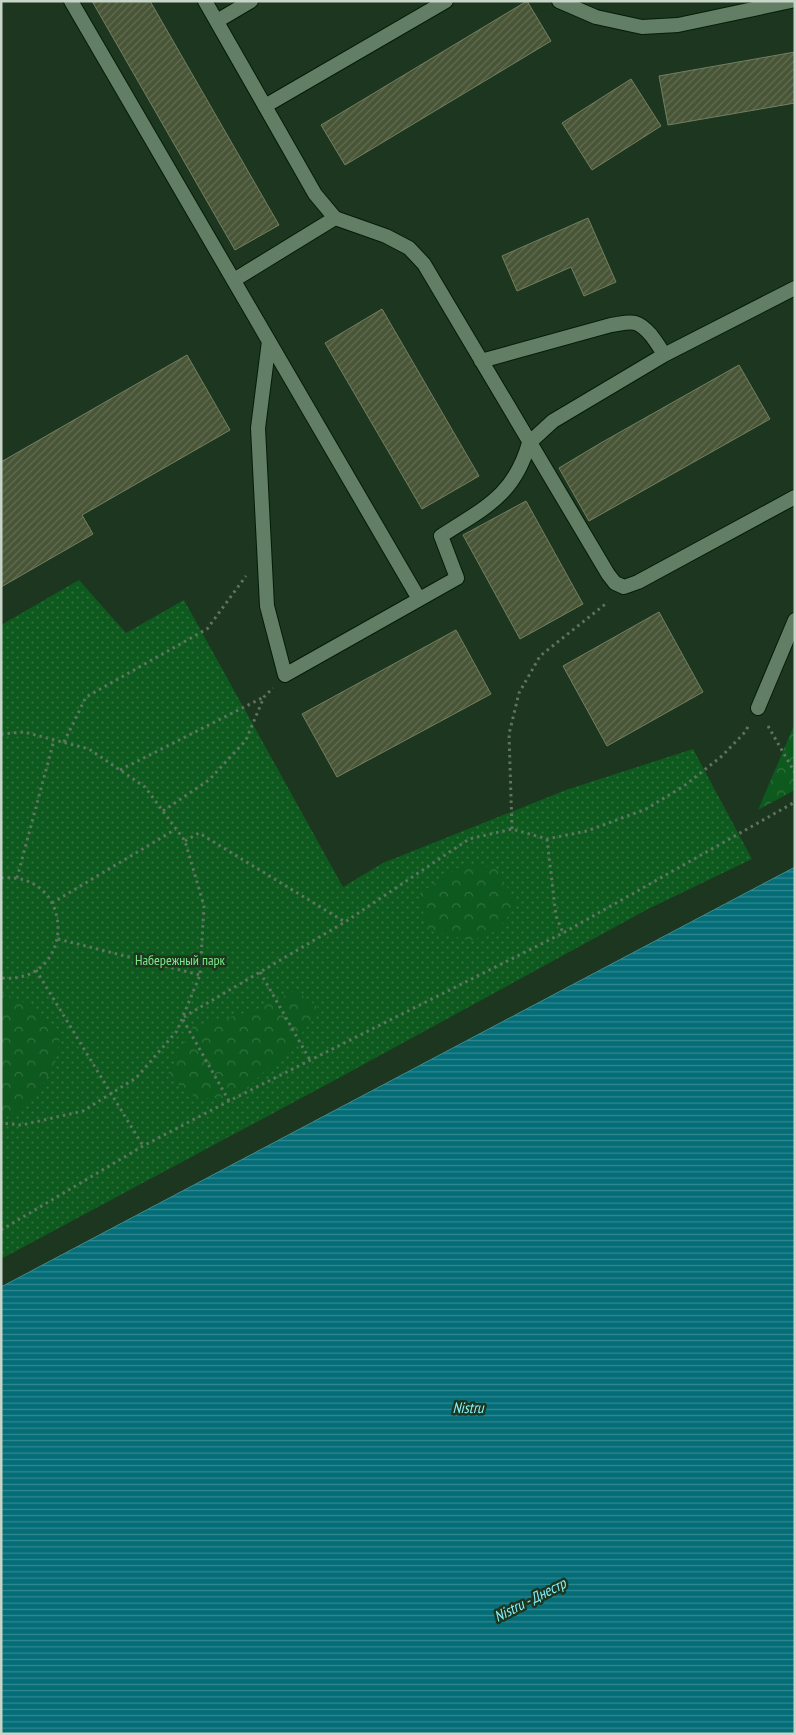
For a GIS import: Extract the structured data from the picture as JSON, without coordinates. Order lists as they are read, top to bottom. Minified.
{"water":["Nistru","Nistru - Днестр"],"parks":["Набережный парк"]}
